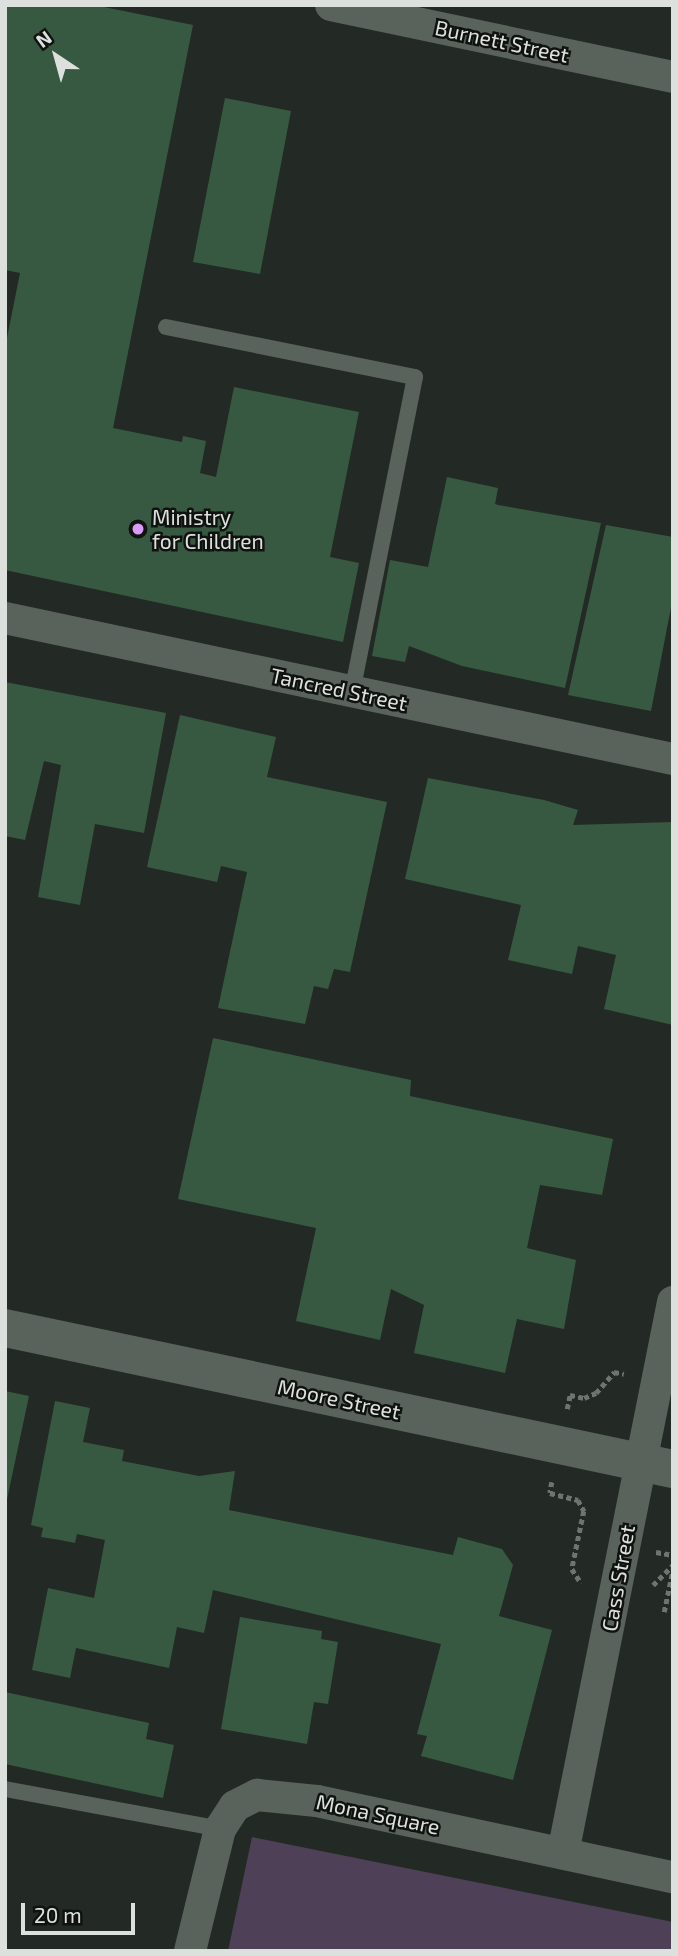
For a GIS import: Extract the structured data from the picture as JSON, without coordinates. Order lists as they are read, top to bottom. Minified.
{"streets":{"street":["Burnett Street","Tancred Street","Moore Street","Cass Street","Mona Square"]},"crossings":[["Moore Street","Cass Street"],["Cass Street","Mona Square"]],"places":["Ministry for Children"],"scale_bar":"20 m","north":"top left"}
